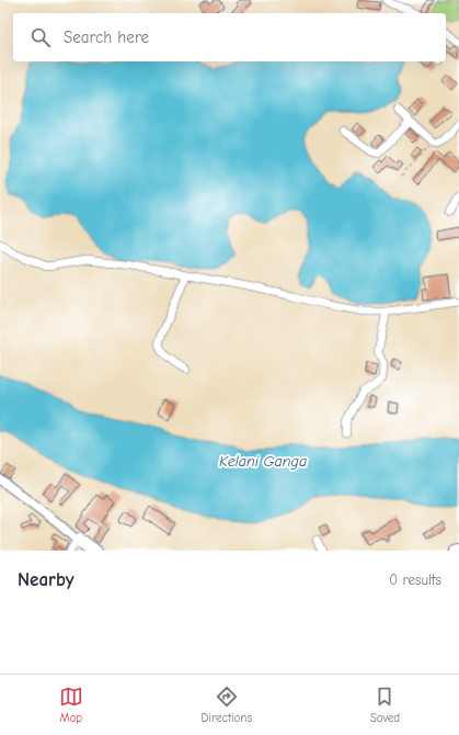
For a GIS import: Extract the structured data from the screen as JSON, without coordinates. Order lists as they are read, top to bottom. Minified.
{"water":["Kelani Ganga"],"page":{"search":"Search here","heading":["Nearby","0 results"],"nav":["Map","Directions","Saved"]}}
